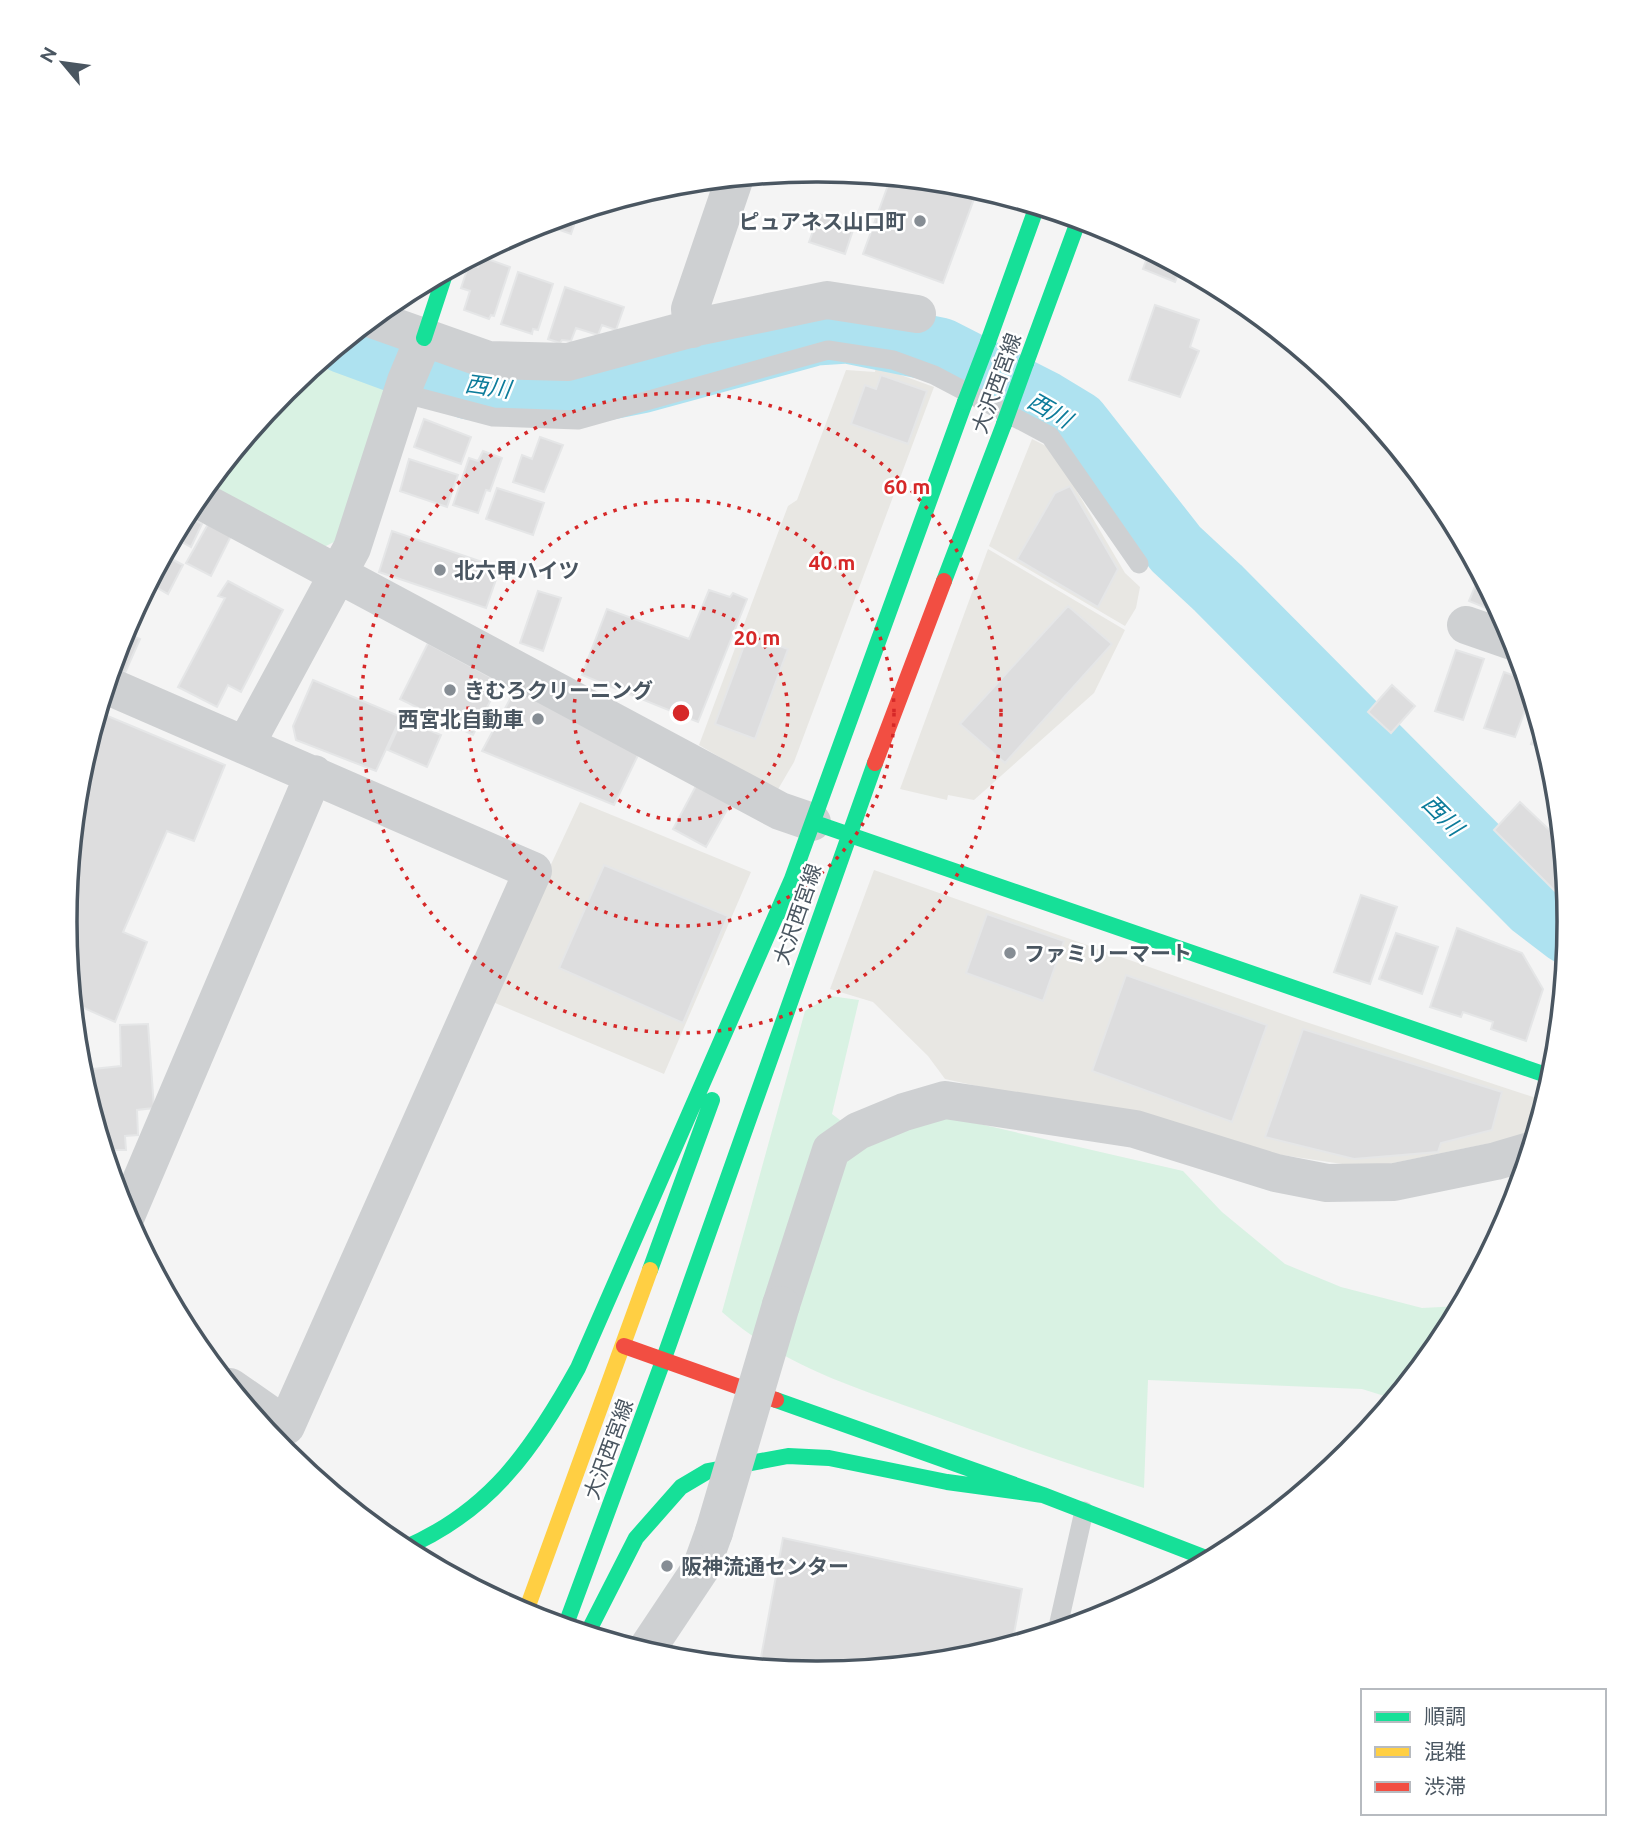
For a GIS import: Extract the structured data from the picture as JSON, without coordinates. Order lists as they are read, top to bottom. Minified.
{"streets":{"main road":["大沢西宮線"]},"water":["西川"],"places":["ピュアネス山口町","北六甲ハイツ","きむろクリーニング","西宮北自動車","ファミリーマート","阪神流通センター"],"legend":["順調","混雑","渋滞"],"north":"top left","rings":["60 m","40 m","20 m"]}
